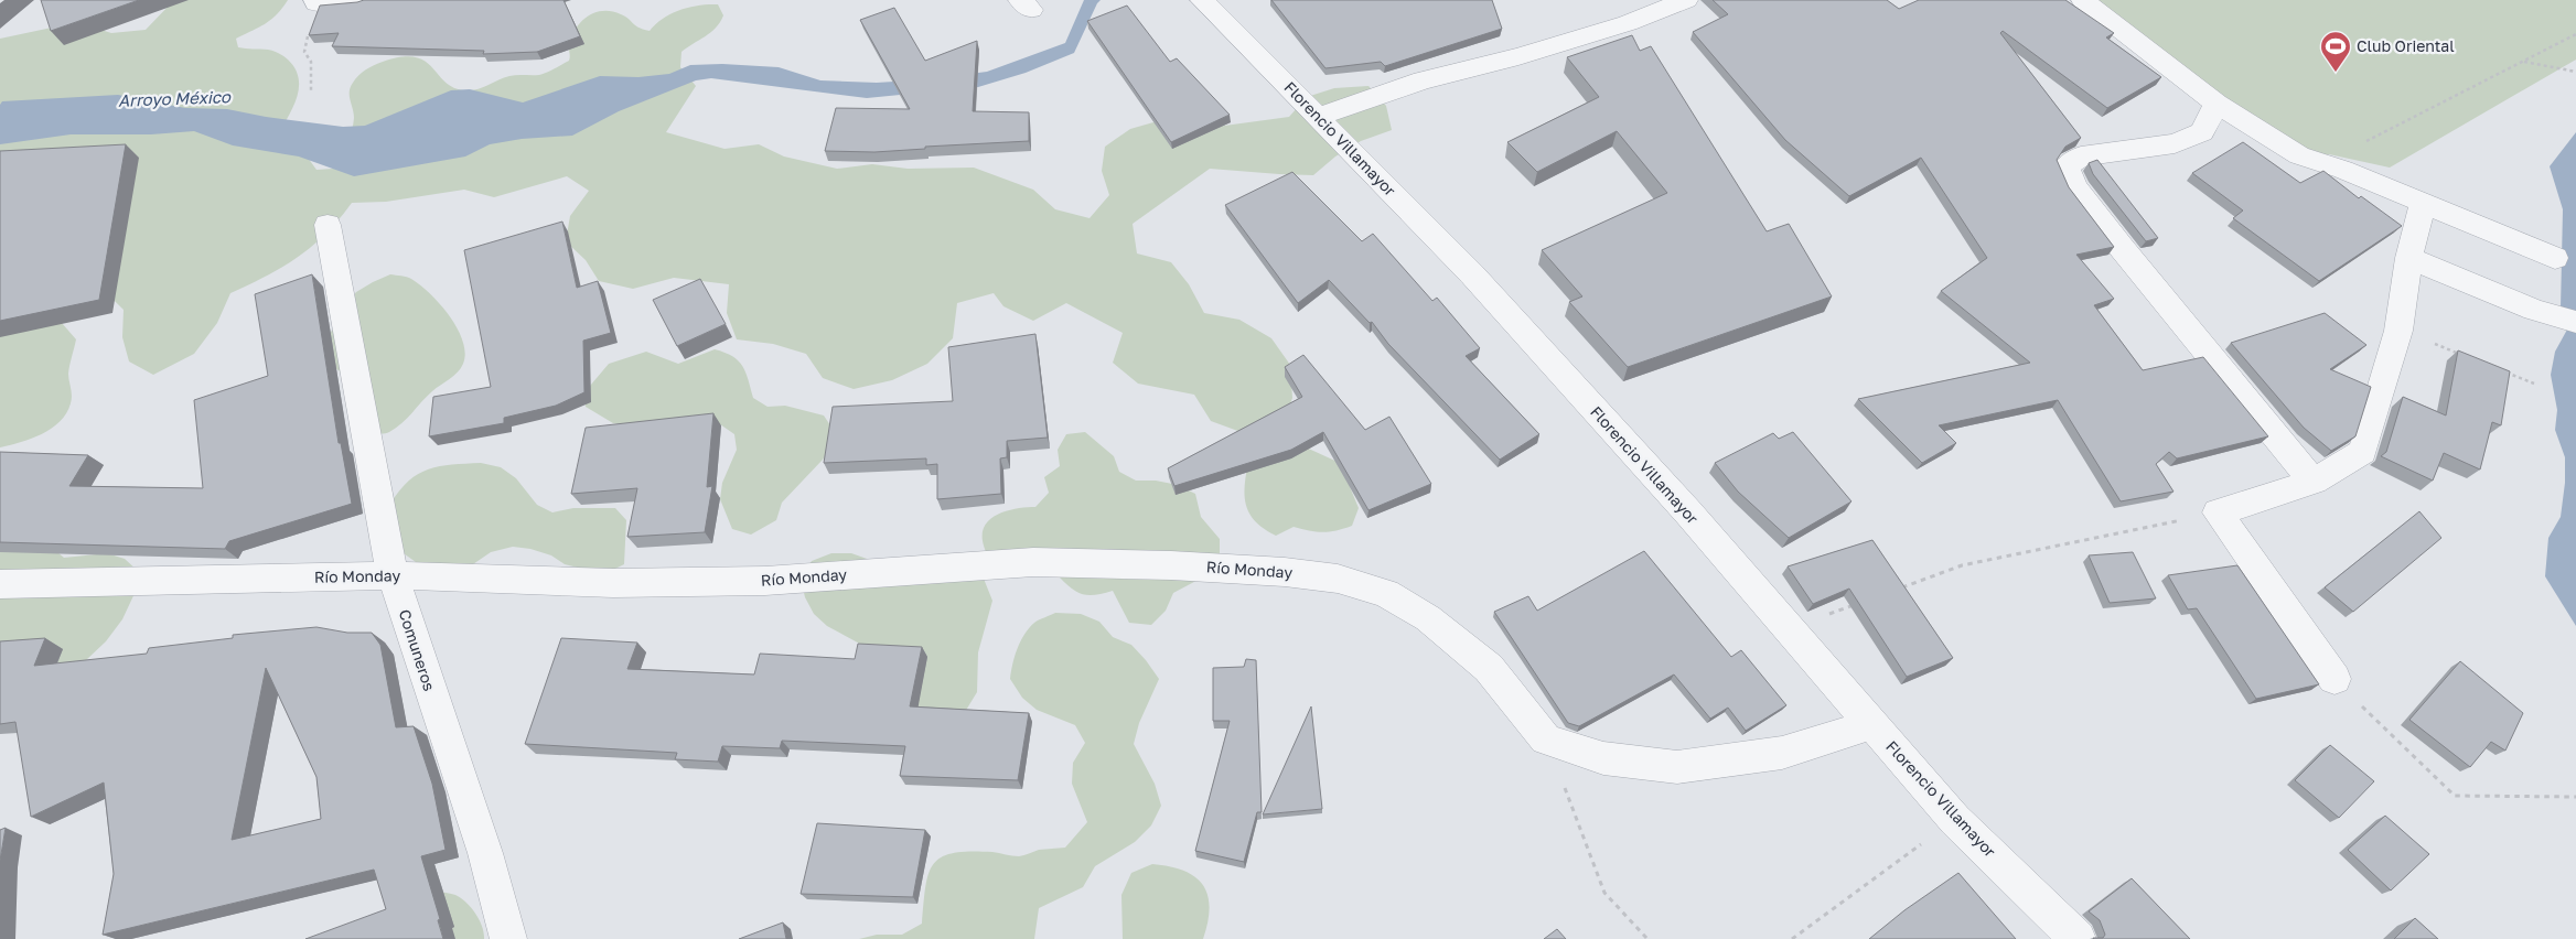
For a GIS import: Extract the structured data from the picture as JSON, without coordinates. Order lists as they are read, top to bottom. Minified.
{"streets":{"street":["Florencio Villamayor","Río Monday","Comuneros"]},"crossings":[["Río Monday","Comuneros"]],"water":["Arroyo México"],"places":{"sports":["Club Oriental"]}}
